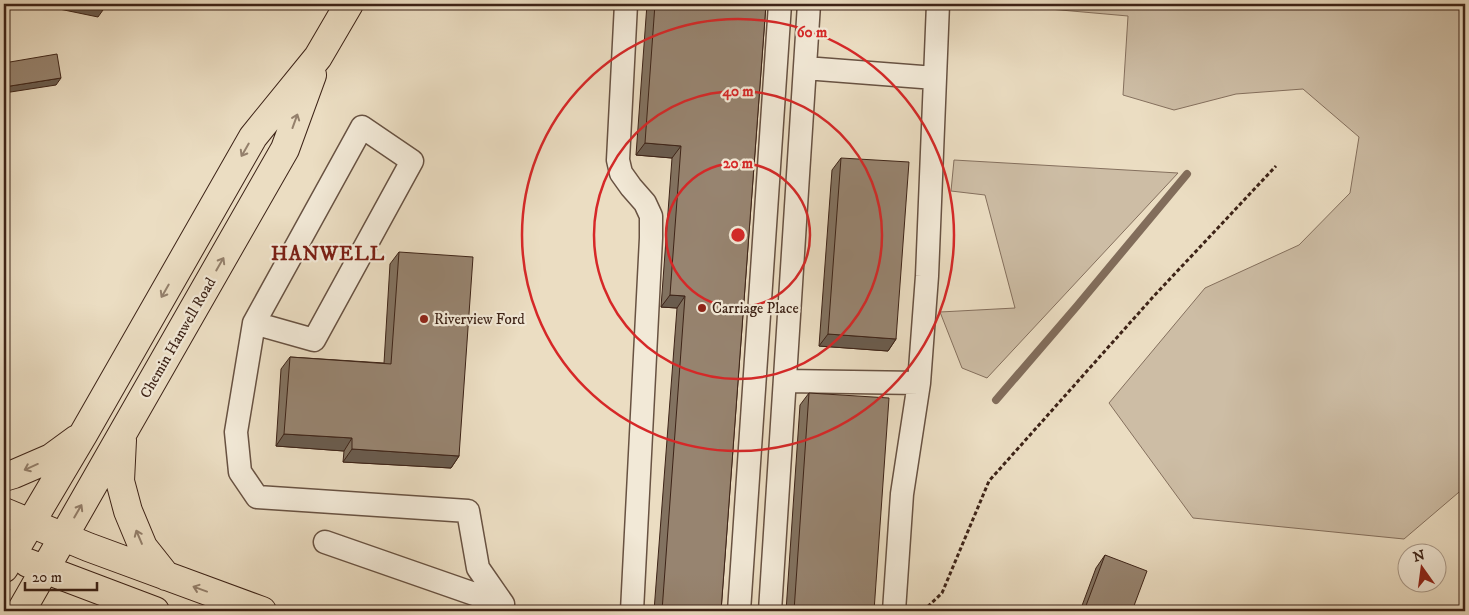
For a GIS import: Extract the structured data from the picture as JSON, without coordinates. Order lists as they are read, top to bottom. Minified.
{"streets":{"main road":["Chemin Hanwell Road"]},"districts":["HANWELL"],"places":["Carriage Place","Riverview Ford"],"scale_bar":"20 m","north":"top","rings":["60 m","40 m","20 m"]}
